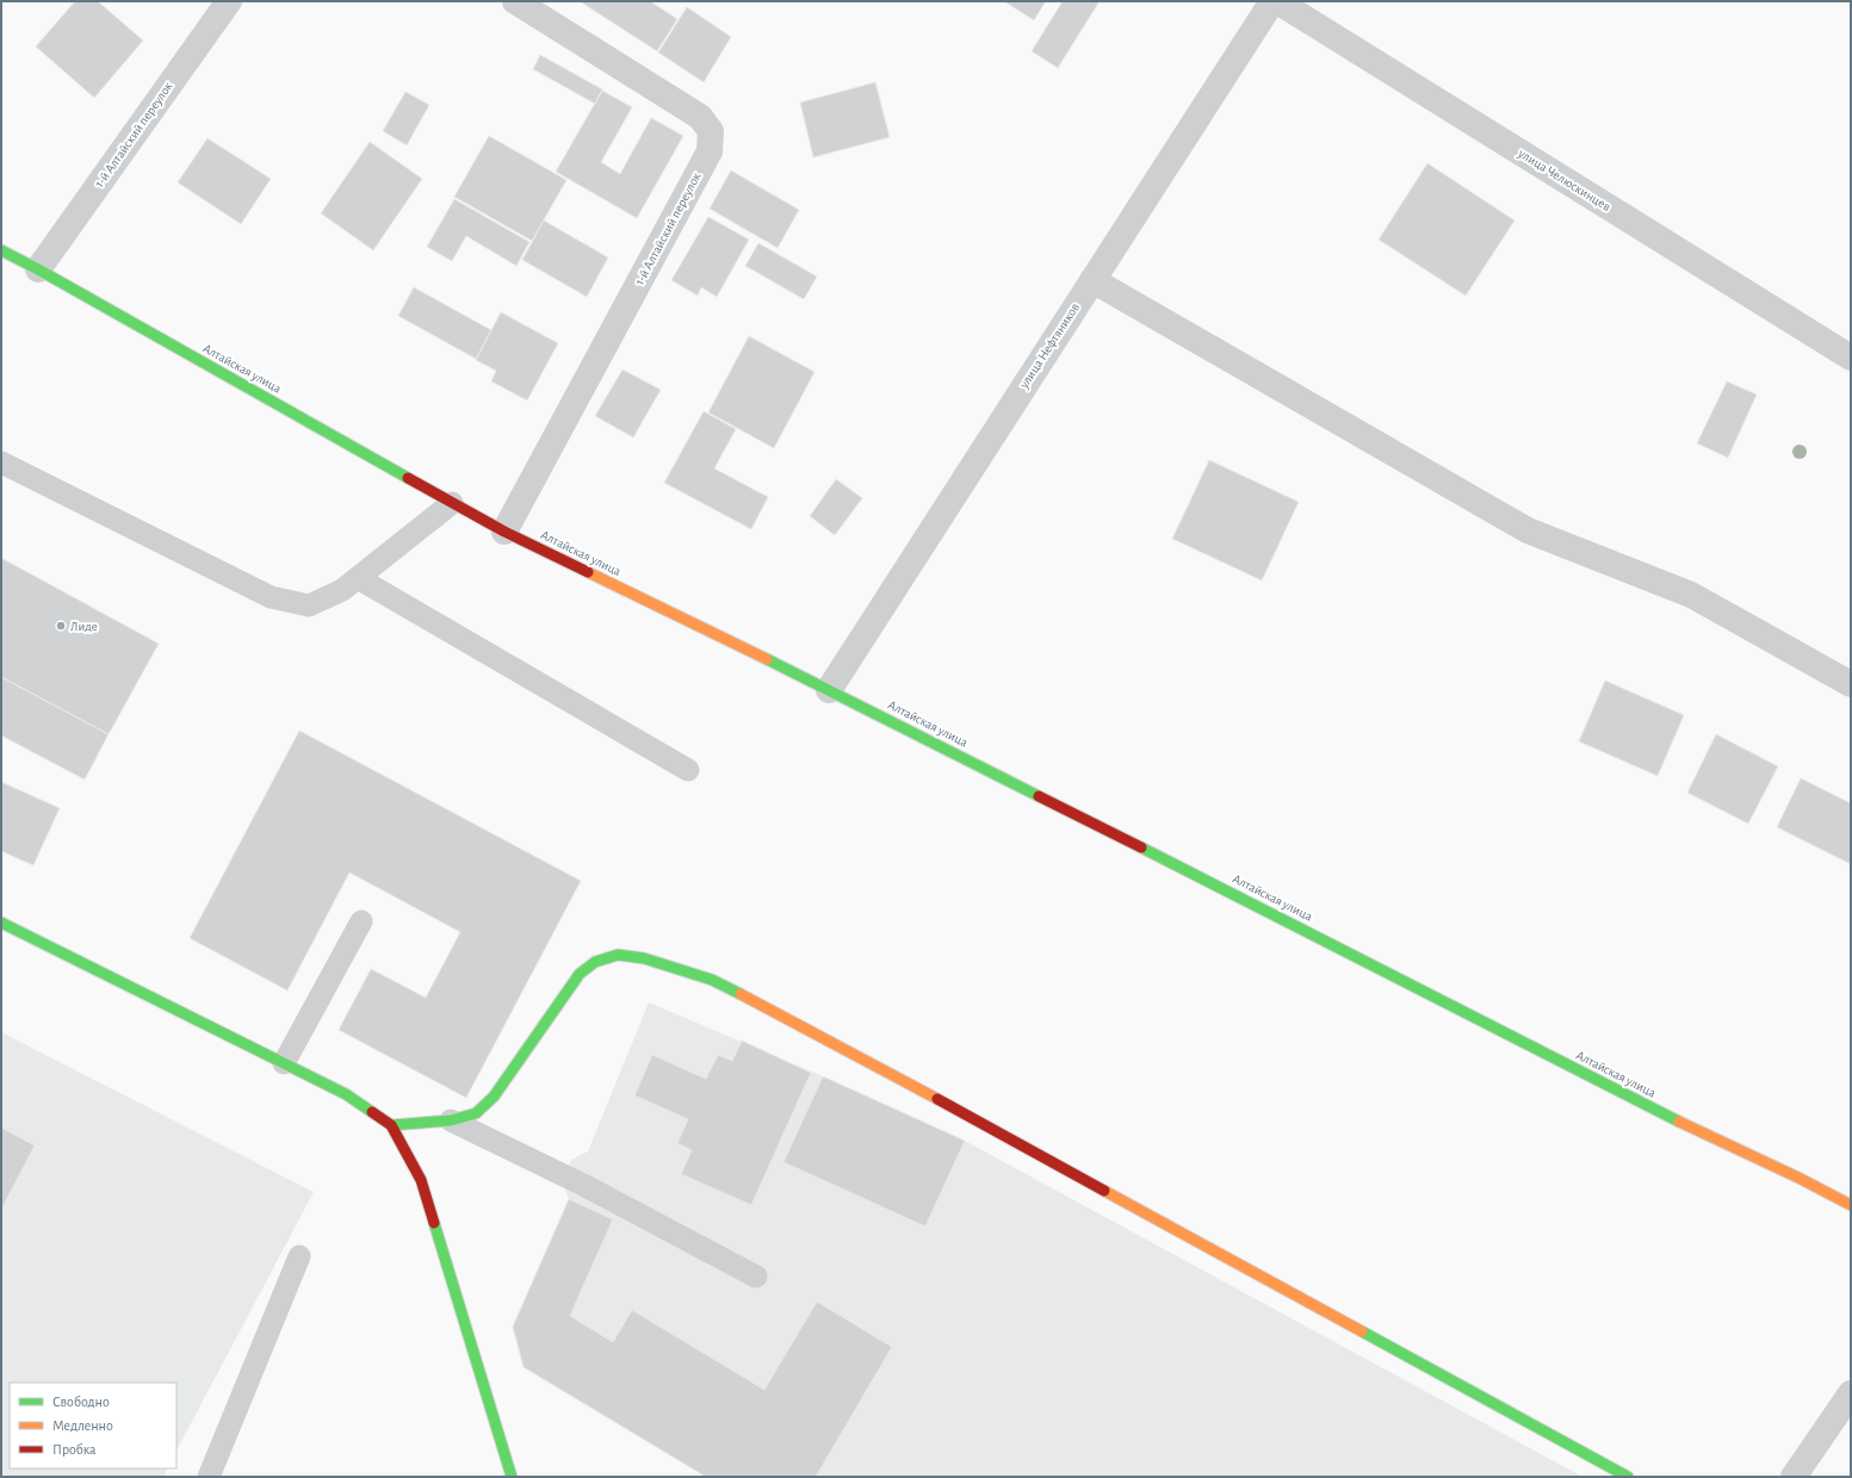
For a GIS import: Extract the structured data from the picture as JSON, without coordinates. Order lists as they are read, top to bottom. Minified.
{"streets":{"street":["1-й Алтайский переулок","улица Челюскинцев","улица Нефтяников","Алтайская улица"]},"crossings":[["1-й Алтайский переулок","Алтайская улица"],["улица Нефтяников","Алтайская улица"]],"places":["Лиде"],"legend":["Свободно","Медленно","Пробка"]}
